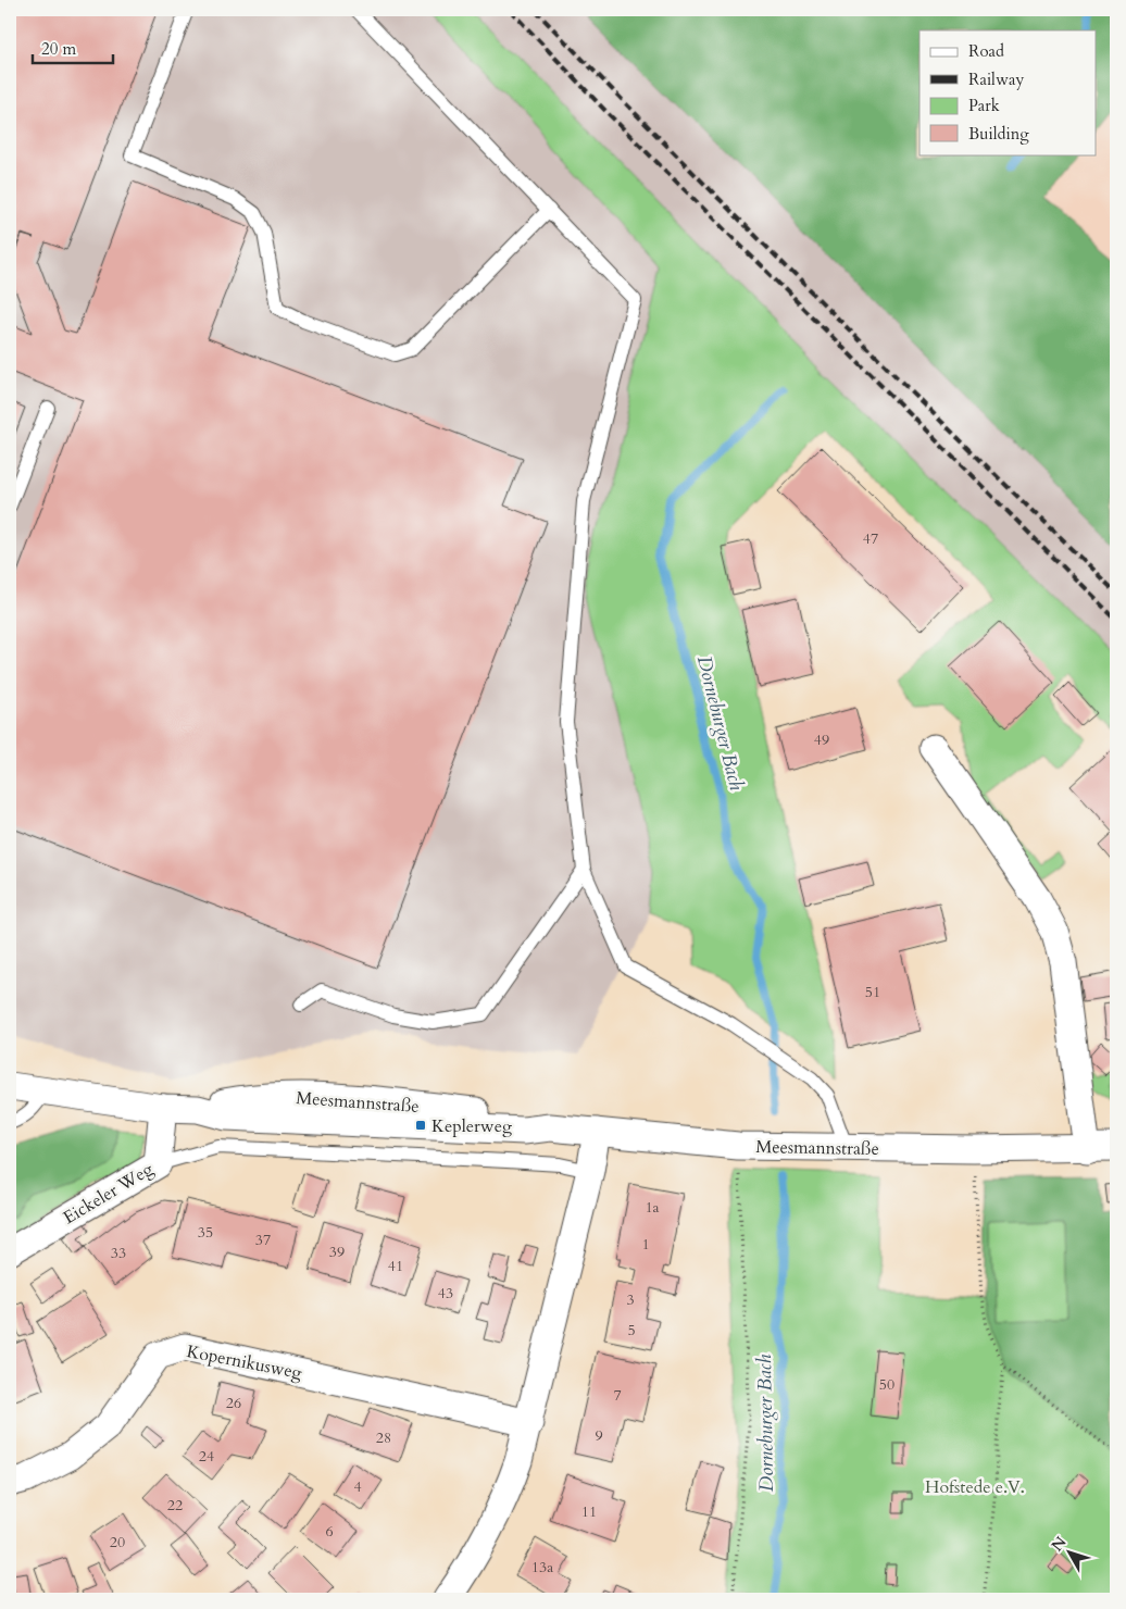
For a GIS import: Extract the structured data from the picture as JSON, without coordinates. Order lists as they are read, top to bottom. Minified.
{"streets":{"street":["Meesmannstraße","Eickeler Weg","Kopernikusweg"]},"crossings":[["Meesmannstraße","Eickeler Weg"]],"water":["Dorneburger Bach"],"parks":["Hofstede e.V."],"places":{"transit":["Keplerweg"]},"house_numbers":["47","49","51","1a","35","37","1","39","33","41","43","3","5","50","7","26","9","28","24","4","22","11","6","20","13a"],"legend":["Road","Railway","Park","Building"],"scale_bar":"20 m","north":"top left"}
